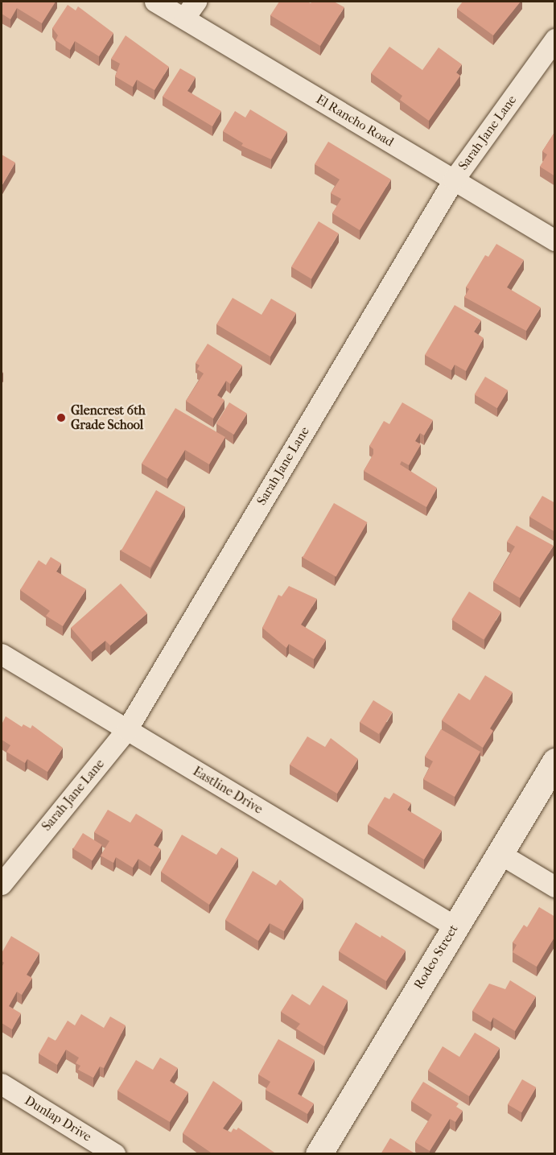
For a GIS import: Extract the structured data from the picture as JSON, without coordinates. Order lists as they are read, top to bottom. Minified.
{"streets":{"street":["El Rancho Road","Sarah Jane Lane","Eastline Drive","Rodeo Street","Dunlap Drive"]},"crossings":[["El Rancho Road","Sarah Jane Lane"],["Sarah Jane Lane","Eastline Drive"],["Eastline Drive","Rodeo Street"]],"places":["Glencrest 6th Grade School"]}
